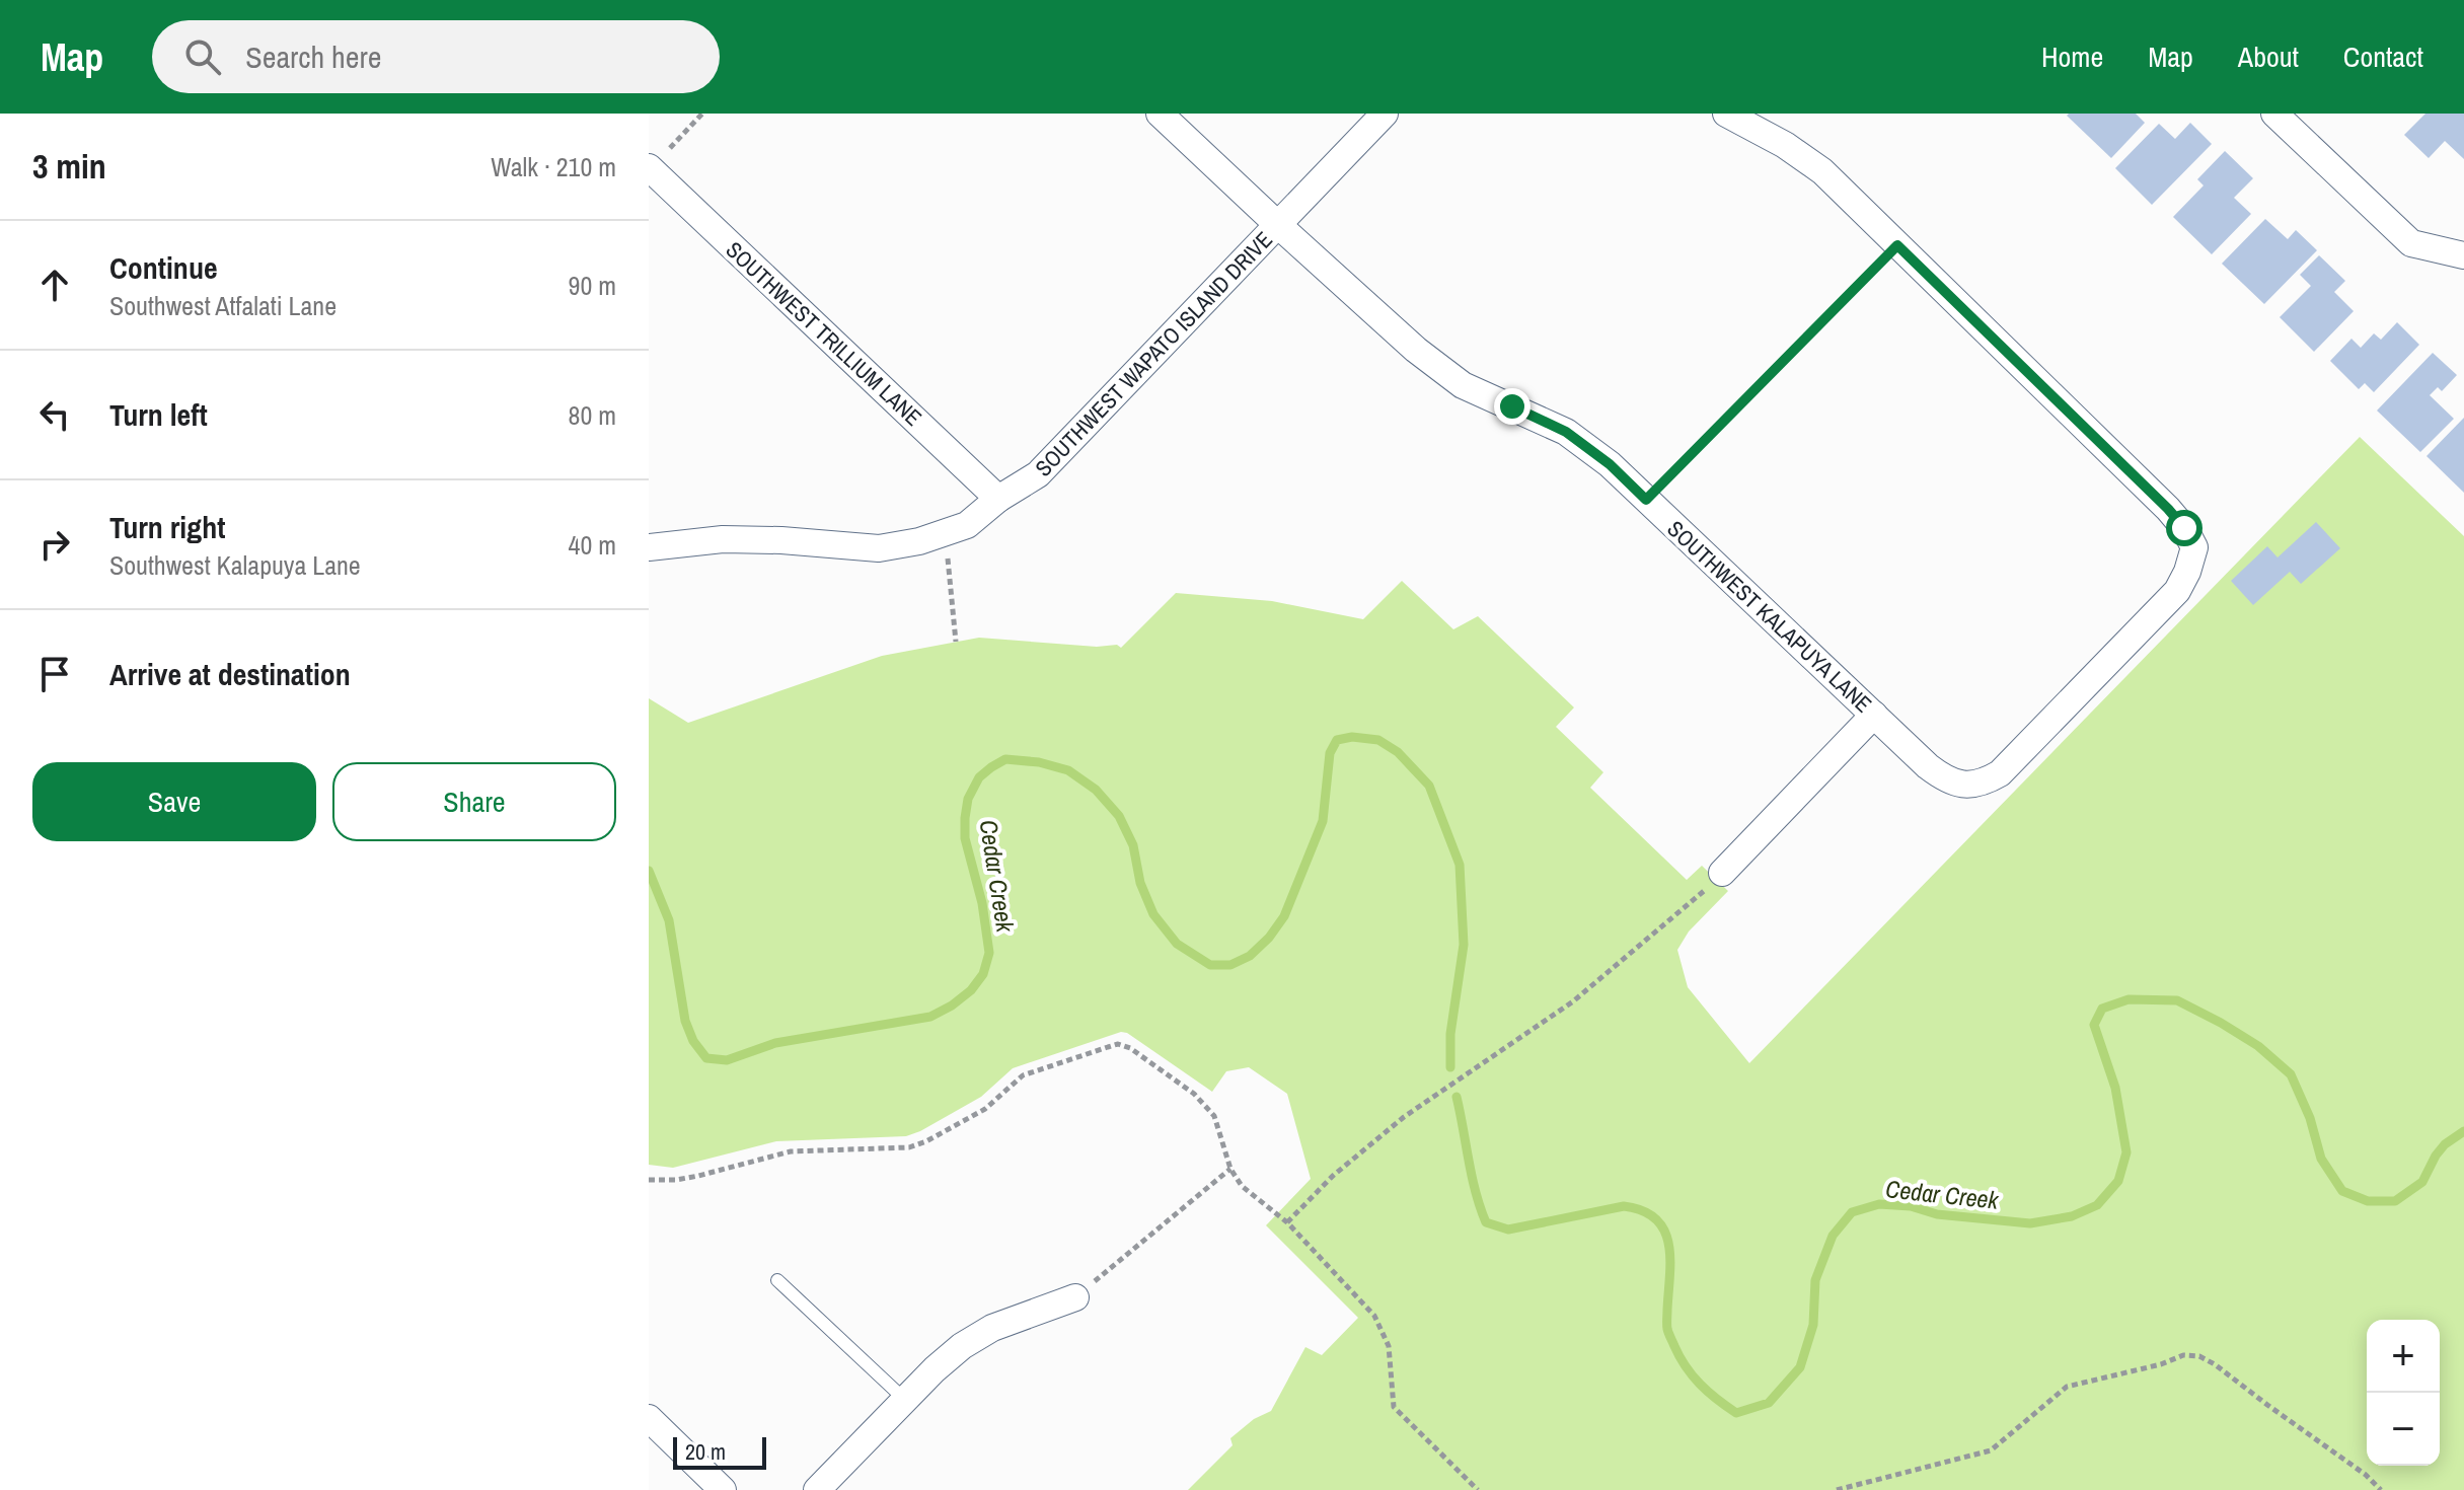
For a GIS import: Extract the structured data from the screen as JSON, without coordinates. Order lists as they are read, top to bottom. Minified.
{"streets":{"street":["SOUTHWEST TRILLIUM LANE","SOUTHWEST WAPATO ISLAND DRIVE","SOUTHWEST KALAPUYA LANE"]},"crossings":[["SOUTHWEST TRILLIUM LANE","SOUTHWEST WAPATO ISLAND DRIVE"],["SOUTHWEST WAPATO ISLAND DRIVE","SOUTHWEST KALAPUYA LANE"]],"water":["Cedar Creek"],"scale_bar":"20 m","page":{"header":"Map","search":"Search here","nav":["Home","Map","About","Contact"],"heading":["3 min","Walk · 210 m"],"list":[["Continue","Southwest Atfalati Lane","90 m"],["Turn left","80 m"],["Turn right","Southwest Kalapuya Lane","40 m"],"Arrive at destination"],"buttons":["Save","Share"],"map_buttons":["+","−"],"scale":"20 m"}}
